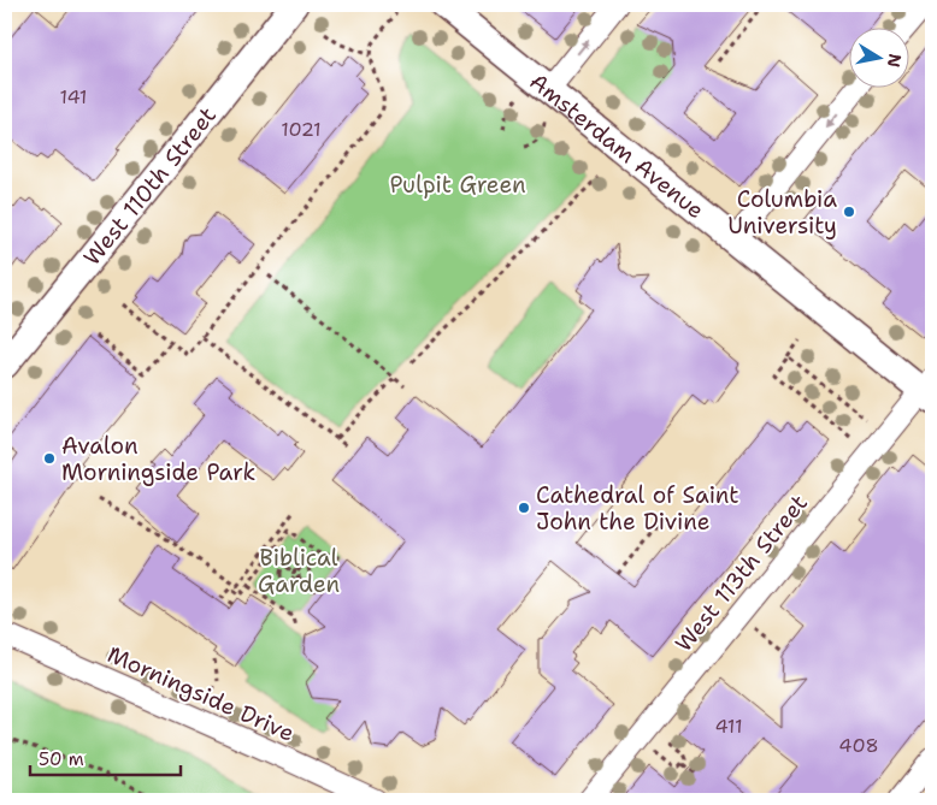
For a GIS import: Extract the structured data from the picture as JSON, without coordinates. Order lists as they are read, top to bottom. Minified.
{"streets":{"main road":["Amsterdam Avenue","West 110th Street"],"street":["West 113th Street","Morningside Drive"]},"crossings":[["Amsterdam Avenue","West 113th Street"]],"parks":["Pulpit Green","Biblical Garden"],"places":["Columbia University","Avalon Morningside Park","Cathedral of Saint John the Divine"],"house_numbers":["141","1021","411","408"],"scale_bar":"50 m","north":"right"}
